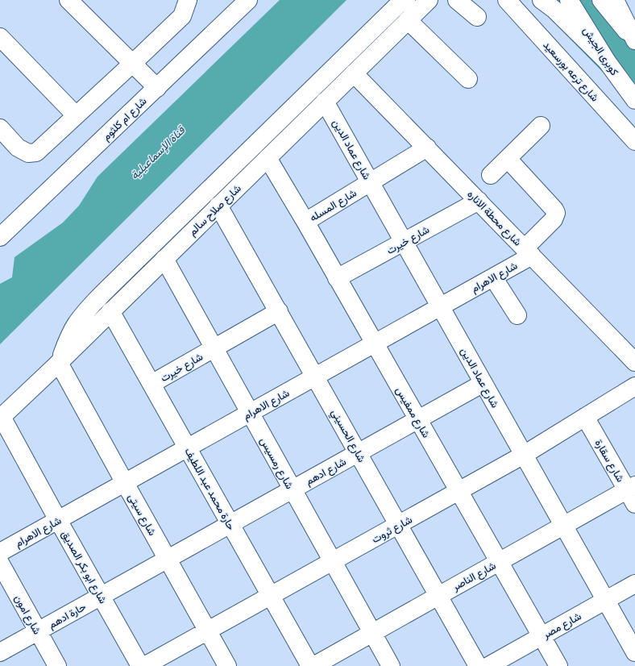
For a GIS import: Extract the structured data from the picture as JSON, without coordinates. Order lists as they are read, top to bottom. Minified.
{"streets":{"main road":["كوبرى الجيش","شارع ترعه بورسعيد","شارع ام كلثوم","شارع عماد الدين","شارع المسله","شارع صلاح سالم","شارع محطة الاناره","شارع خيرت","شارع الاهرام","شارع ممفيس","شارع الحسيني","شارع سقارة","شارع رمسيس","شارع ادهم","حارة محمد عبد اللطيف","شارع سيتى","شارع ثروت","شارع ابو بكر الصديق","شارع الناصر","شارع امون","حارة ادهم","شارع مصر"]},"crossings":[["شارع عماد الدين","شارع المسله"],["شارع عماد الدين","شارع صلاح سالم"],["شارع عماد الدين","شارع خيرت"],["شارع عماد الدين","شارع الاهرام"],["شارع عماد الدين","شارع ادهم"],["شارع عماد الدين","شارع ثروت"],["شارع عماد الدين","شارع الناصر"],["شارع عماد الدين","شارع مصر"],["شارع المسله","شارع محطة الاناره"],["شارع المسله","شارع ممفيس"],["شارع صلاح سالم","شارع محطة الاناره"],["شارع صلاح سالم","شارع ممفيس"],["شارع صلاح سالم","شارع الحسيني"],["شارع صلاح سالم","شارع رمسيس"],["شارع صلاح سالم","حارة محمد عبد اللطيف"],["شارع صلاح سالم","شارع سيتى"],["شارع صلاح سالم","شارع ابو بكر الصديق"],["شارع محطة الاناره","شارع خيرت"],["شارع محطة الاناره","شارع الاهرام"],["شارع خيرت","شارع ممفيس"],["شارع خيرت","شارع الحسيني"],["شارع خيرت","شارع رمسيس"],["شارع خيرت","حارة محمد عبد اللطيف"],["شارع الاهرام","شارع ممفيس"],["شارع الاهرام","شارع الحسيني"],["شارع الاهرام","شارع رمسيس"],["شارع الاهرام","حارة محمد عبد اللطيف"],["شارع الاهرام","شارع سيتى"],["شارع الاهرام","شارع ابو بكر الصديق"],["شارع ممفيس","شارع ادهم"],["شارع ممفيس","شارع ثروت"],["شارع ممفيس","شارع الناصر"],["شارع ممفيس","شارع مصر"],["شارع الحسيني","شارع ادهم"],["شارع الحسيني","شارع ثروت"],["شارع الحسيني","شارع الناصر"],["شارع سقارة","شارع ثروت"],["شارع سقارة","شارع الناصر"],["شارع رمسيس","شارع ادهم"],["شارع رمسيس","شارع ثروت"],["شارع رمسيس","شارع الناصر"],["شارع ادهم","حارة محمد عبد اللطيف"],["شارع ادهم","شارع سيتى"],["شارع ادهم","حارة ادهم"],["حارة محمد عبد اللطيف","شارع ثروت"],["شارع سيتى","شارع ثروت"],["شارع سيتى","حارة ادهم"],["شارع ابو بكر الصديق","حارة ادهم"],["شارع امون","حارة ادهم"]],"water":["قناة الإسماعيلية"]}
